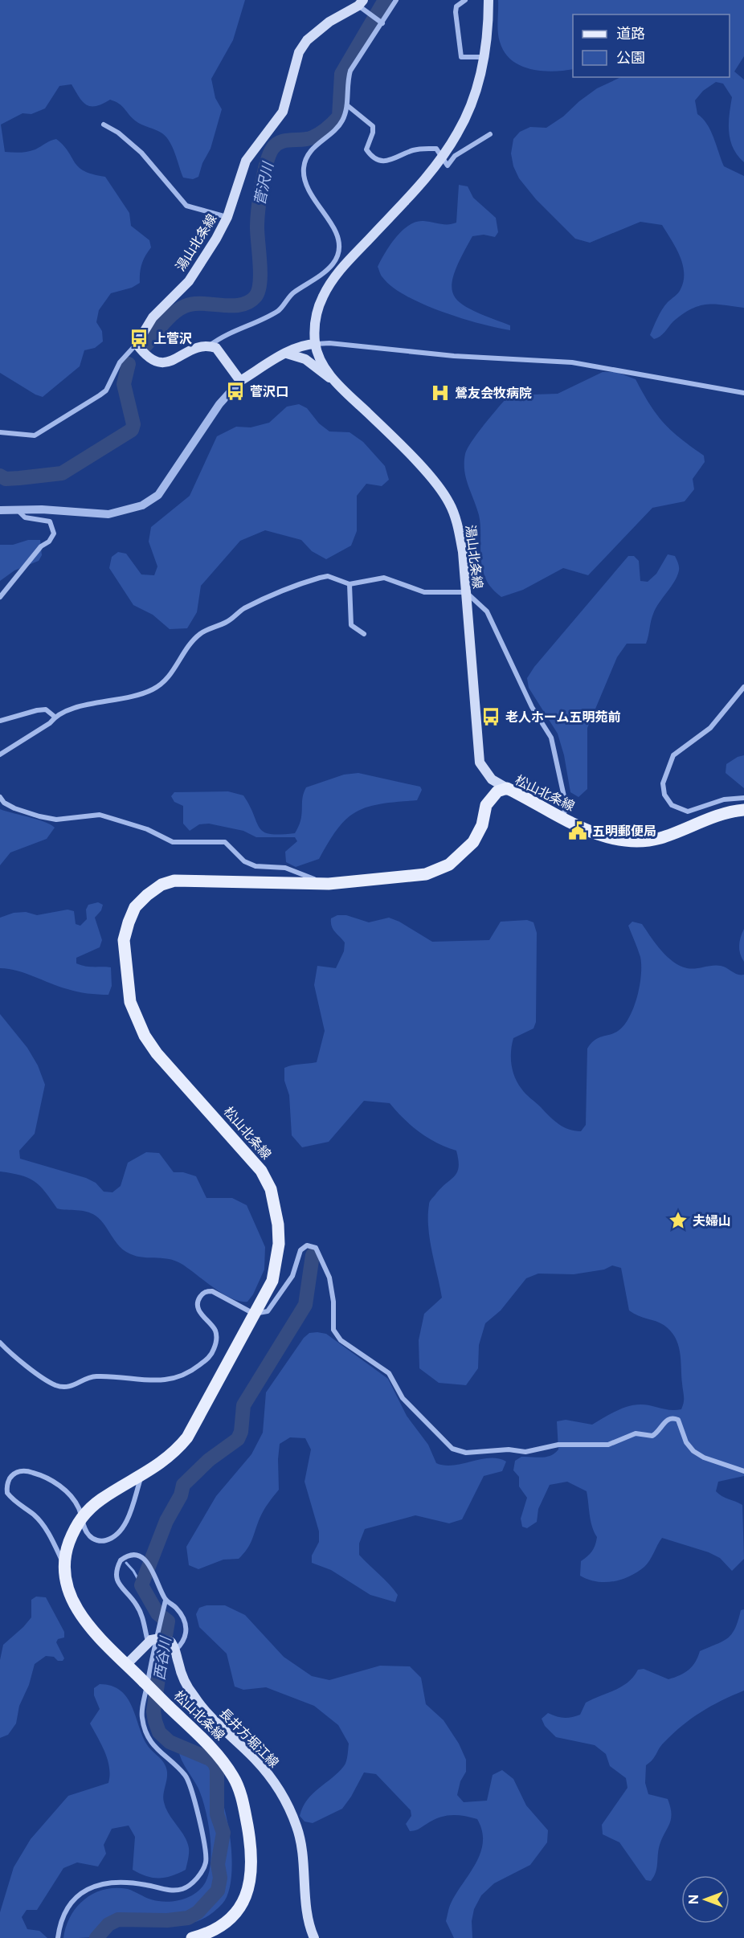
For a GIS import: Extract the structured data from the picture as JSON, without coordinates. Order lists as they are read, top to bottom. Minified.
{"streets":{"main road":["湯山北条線","松山北条線","長井方堀江線"]},"crossings":[["湯山北条線","松山北条線"]],"water":["菅沢川","西谷川"],"places":{"bus stop":["上菅沢","菅沢口","老人ホーム五明苑前"],"hospital":["鶯友会牧病院"],"public building":["五明郵便局"],"place":["夫婦山"]},"legend":["道路","公園"],"north":"left"}
